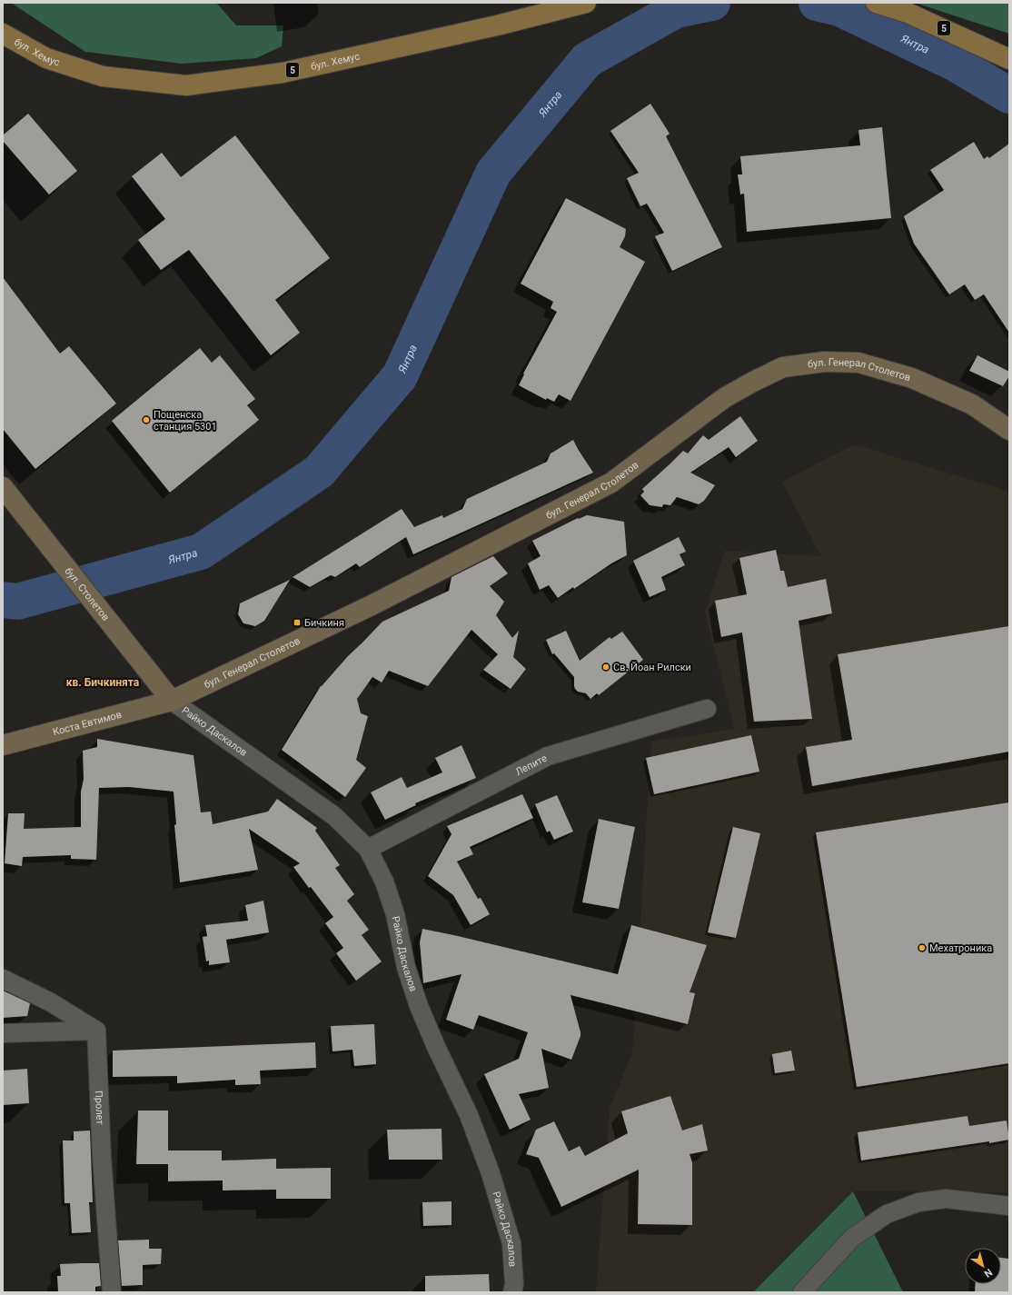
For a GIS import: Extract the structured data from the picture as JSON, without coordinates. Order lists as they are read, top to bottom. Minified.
{"streets":{"main road":["5","бул. Хемус"],"street":["бул. Генерал Столетов","бул. Столетов","Коста Евтимов","Райко Даскалов","Лепите","Пролет"]},"crossings":[["бул. Генерал Столетов","бул. Столетов"],["бул. Генерал Столетов","Коста Евтимов"],["бул. Генерал Столетов","Райко Даскалов"],["бул. Столетов","Коста Евтимов"],["бул. Столетов","Райко Даскалов"],["Коста Евтимов","Райко Даскалов"],["Райко Даскалов","Лепите"]],"districts":["кв. Бичкинята"],"water":["Янтра"],"places":{"other":["Пощенска станция 5301","Св. Йоан Рилски","Мехатроника"],"transit":["Бичкиня"]},"north":"bottom right"}
